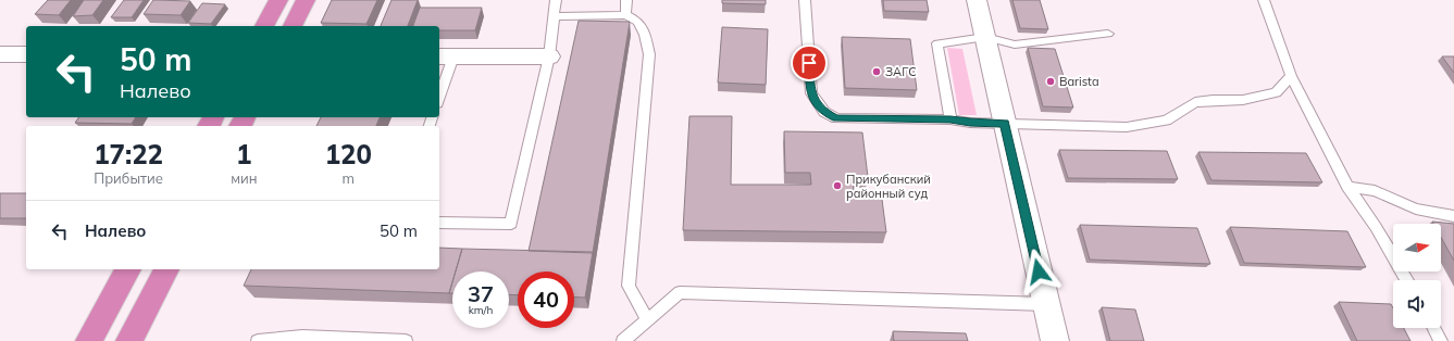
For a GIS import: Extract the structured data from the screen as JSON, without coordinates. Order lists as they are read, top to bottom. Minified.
{"places":["ЗАГС","Barista","Прикубанский районный суд"],"north":"right","page":{"turn":["50 m","Налево"],"eta":["17:22","Прибытие","1","мин","120","m"],"list":[{"name":"Налево","value":"50 m"}],"speed":"37 km/h","limit":"40"}}
